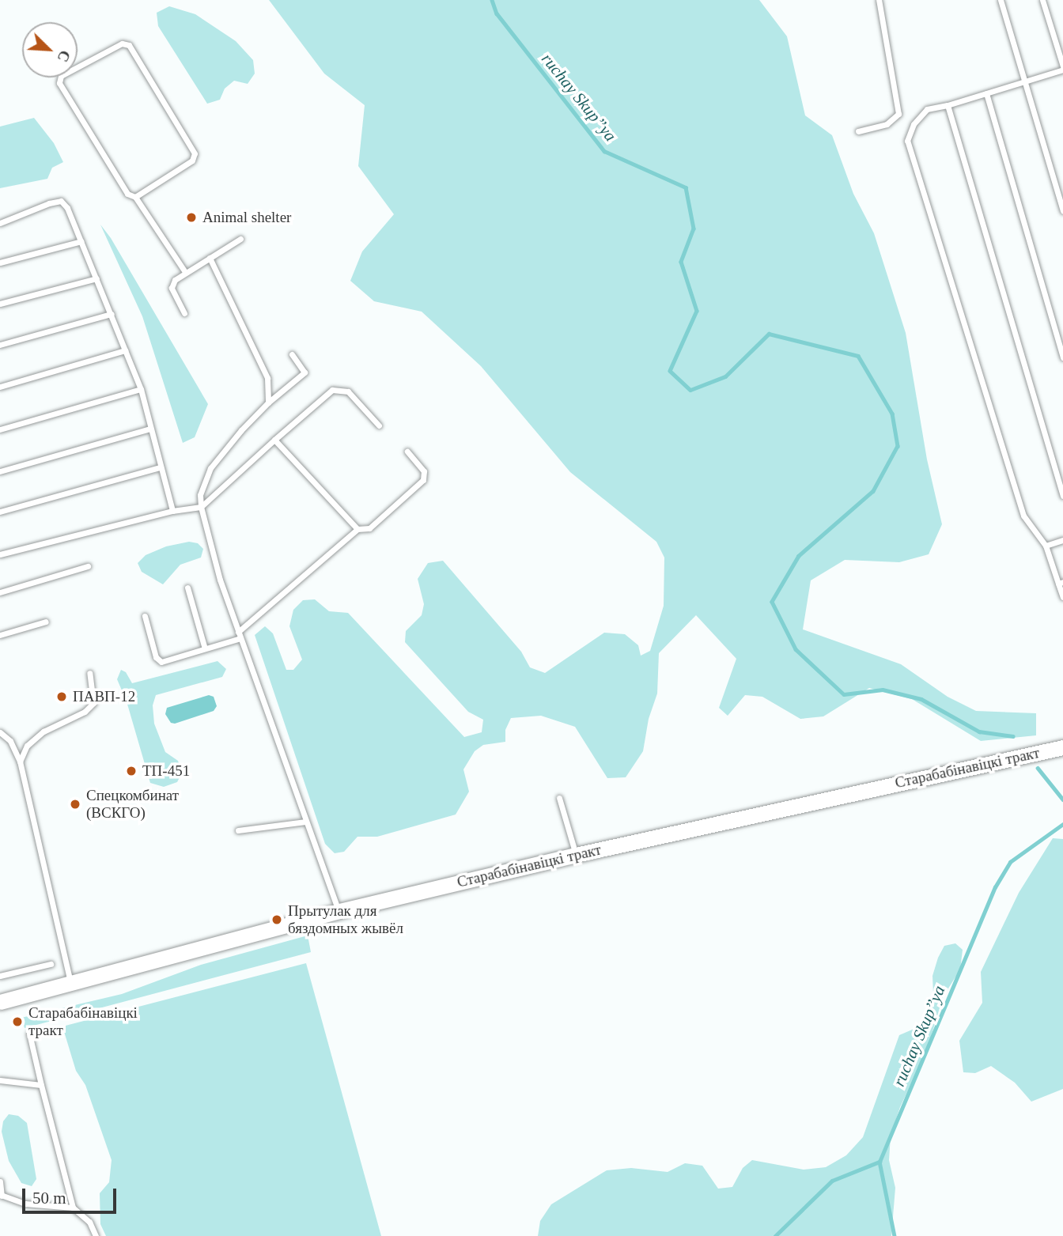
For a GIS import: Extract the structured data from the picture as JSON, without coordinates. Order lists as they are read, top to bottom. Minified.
{"streets":{"street":["Старабабінавіцкі тракт"]},"water":["ruchay Skup’’ya"],"places":["Animal shelter","ПАВП-12","ТП-451","Спецкомбинат (ВСКГО)","Прытулак для бяздомных жывёл","Старабабінавіцкі тракт"],"scale_bar":"50 m","north":"bottom right"}
